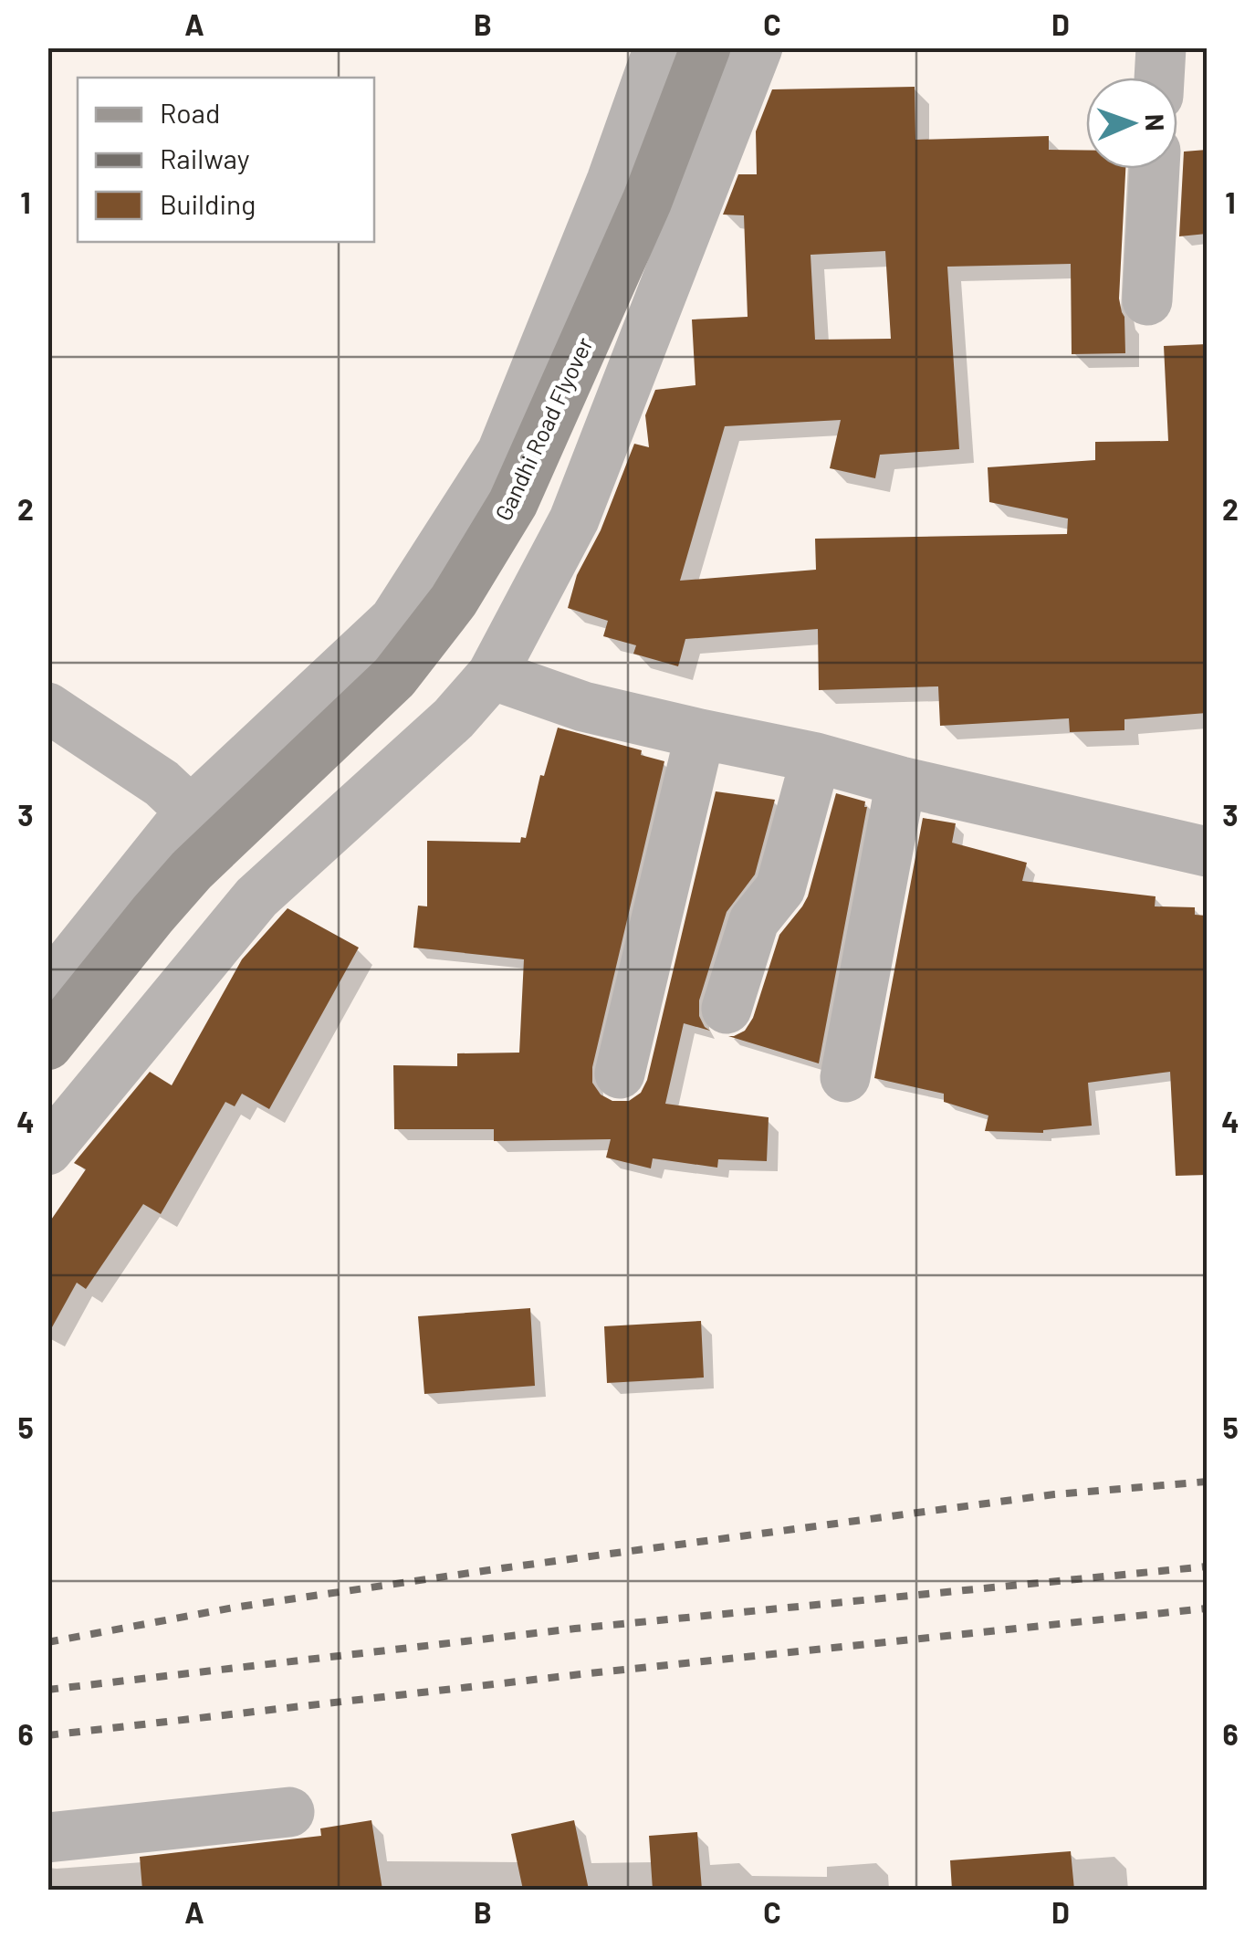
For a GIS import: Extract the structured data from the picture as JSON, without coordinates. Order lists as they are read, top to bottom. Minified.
{"streets":{"main road":["Gandhi Road Flyover"]},"legend":["Road","Railway","Building"],"north":"right","grid":{"columns":["A","B","C","D"],"rows":["1","2","3","4","5","6"]}}
